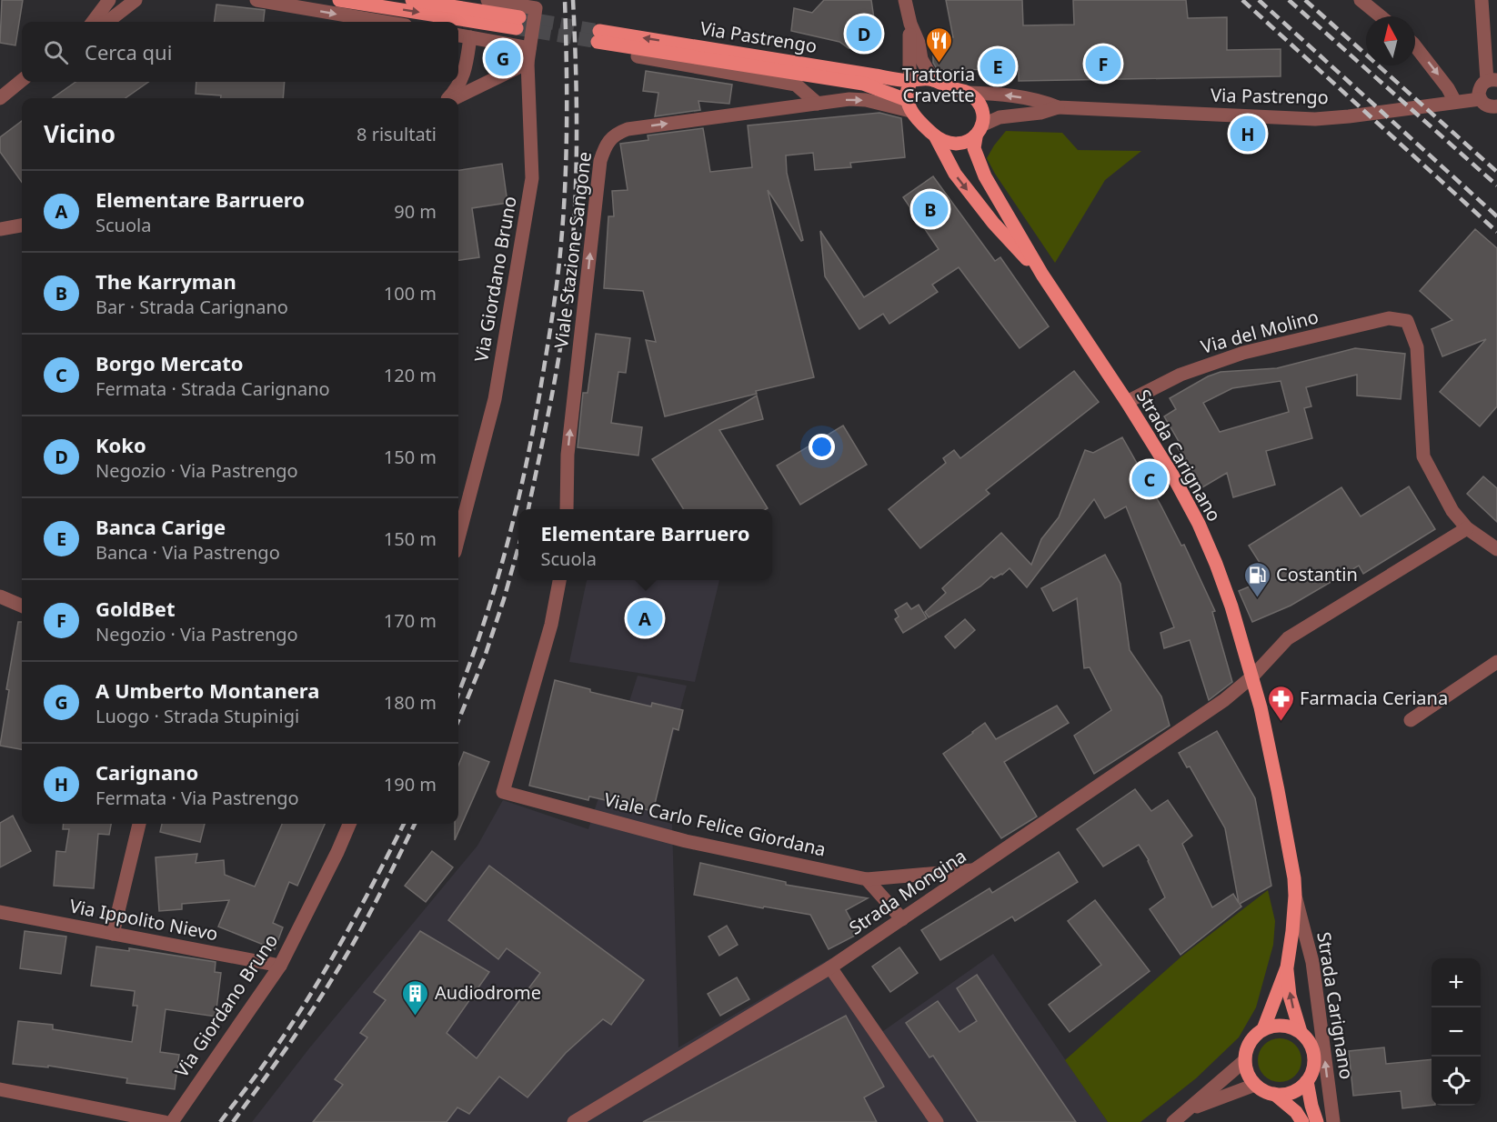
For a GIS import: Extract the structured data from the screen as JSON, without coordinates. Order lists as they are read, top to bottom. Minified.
{"streets":{"main road":["Via Pastrengo","Strada Carignano"],"street":["Viale Stazione Sangone","Via Giordano Bruno","Via del Molino","Viale Carlo Felice Giordana","Strada Mongina","Via Ippolito Nievo"]},"crossings":[["Via Pastrengo","Viale Stazione Sangone"],["Via Pastrengo","Strada Carignano"],["Viale Stazione Sangone","Strada Carignano"],["Via Giordano Bruno","Via Ippolito Nievo"],["Via del Molino","Strada Carignano"],["Via del Molino","Strada Mongina"],["Strada Carignano","Strada Mongina"],["Viale Carlo Felice Giordana","Strada Mongina"]],"places":{"restaurant":["Trattoria Cravette"],"fuel station":["Costantin"],"pharmacy":["Farmacia Ceriana"],"building":["Audiodrome"]},"north":"top","page":{"pins":["D","G","F","E","H","B","C","A"],"search":"Cerca qui","heading":["Vicino","8 risultati"],"list":[{"mark":"A","name":"Elementare Barruero","note":"Scuola","value":"90 m"},{"mark":"B","name":"The Karryman","note":"Bar · Strada Carignano","value":"100 m"},{"mark":"C","name":"Borgo Mercato","note":"Fermata · Strada Carignano","value":"120 m"},{"mark":"D","name":"Koko","note":"Negozio · Via Pastrengo","value":"150 m"},{"mark":"E","name":"Banca Carige","note":"Banca · Via Pastrengo","value":"150 m"},{"mark":"F","name":"GoldBet","note":"Negozio · Via Pastrengo","value":"170 m"},{"mark":"G","name":"A Umberto Montanera","note":"Luogo · Strada Stupinigi","value":"180 m"},{"mark":"H","name":"Carignano","note":"Fermata · Via Pastrengo","value":"190 m"}],"popup":["Elementare Barruero","Scuola"],"map_buttons":["+","−"]}}
